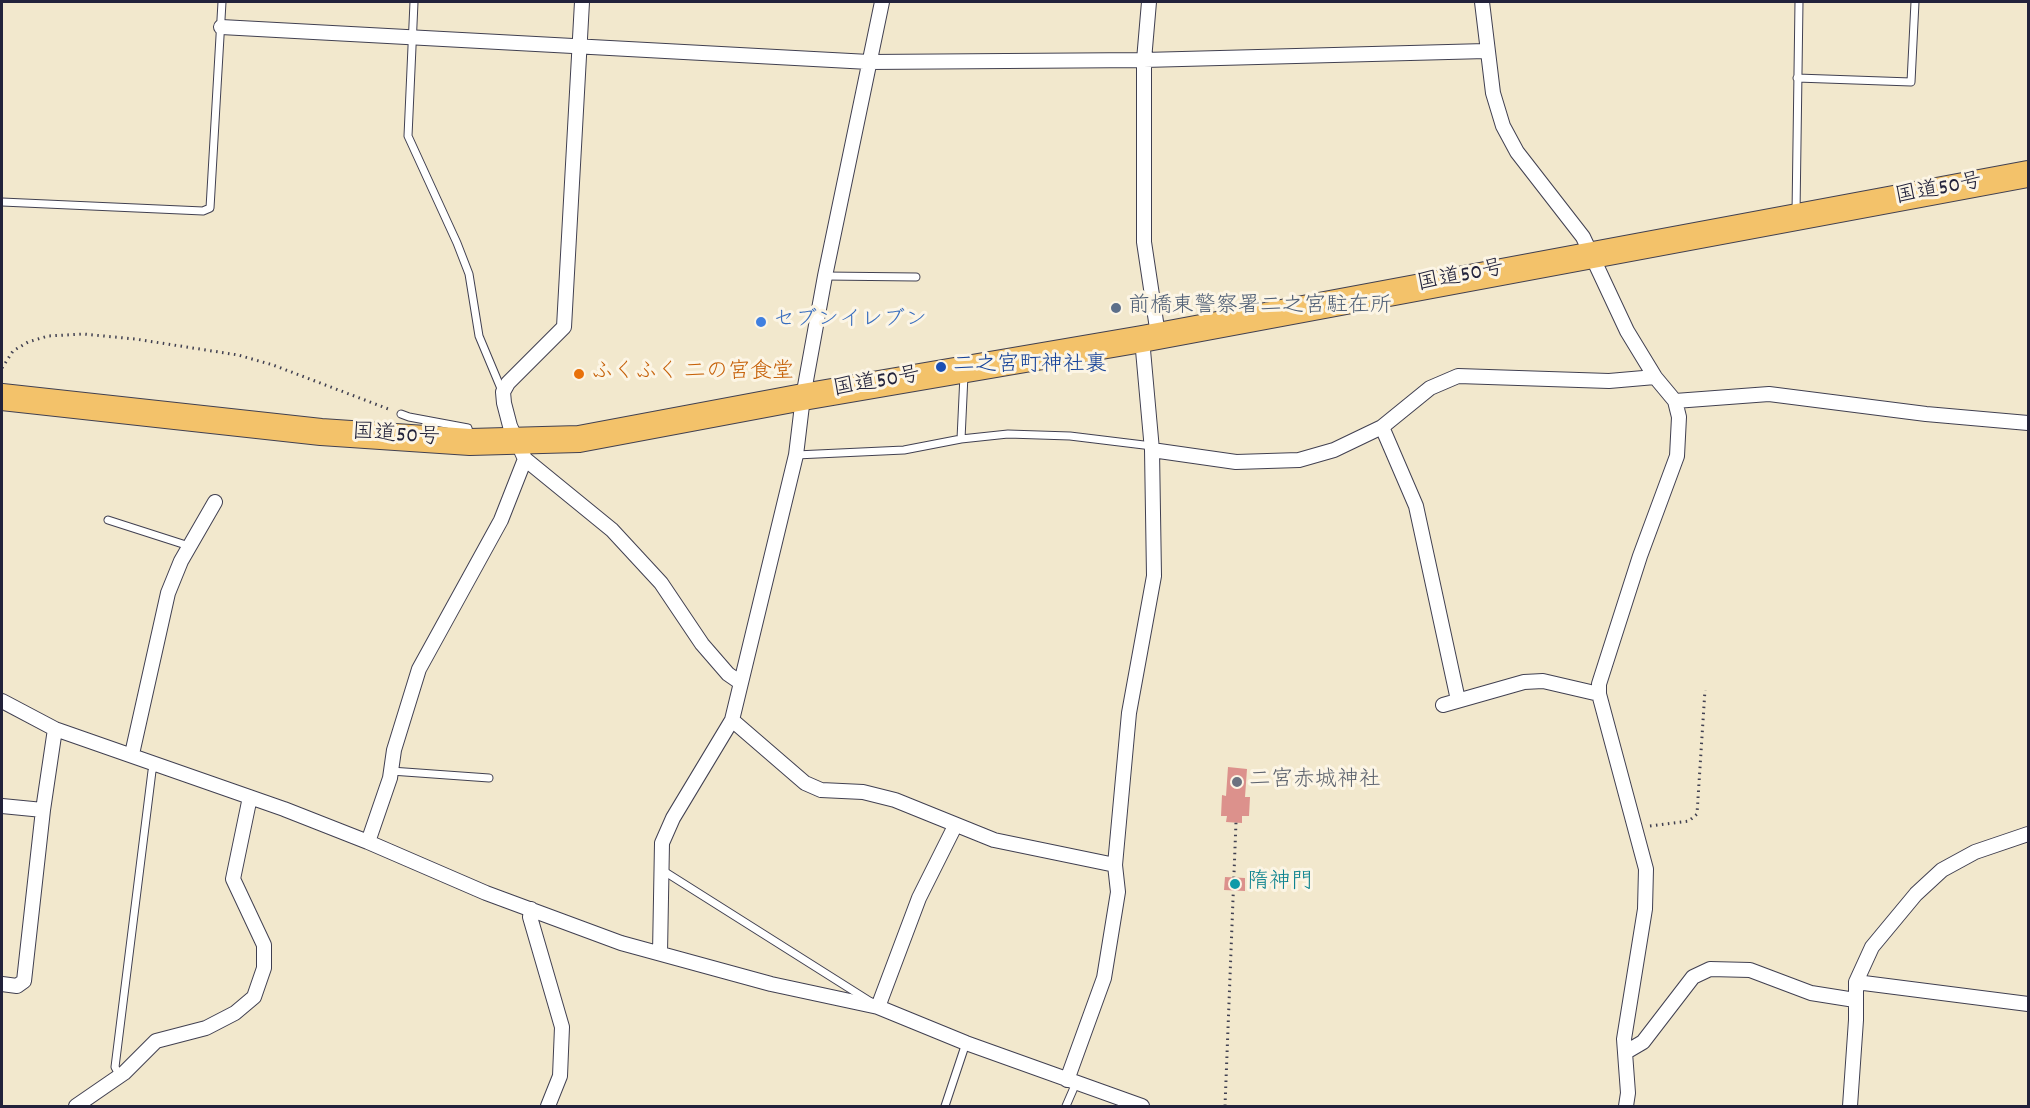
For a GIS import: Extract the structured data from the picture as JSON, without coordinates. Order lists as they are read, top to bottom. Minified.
{"streets":{"highway":["国道50号"]},"places":["前橋東警察署二之宮駐在所","セブンイレブン","二之宮町神社裏","ふくふく 二の宮食堂","二宮赤城神社","隋神門"]}
